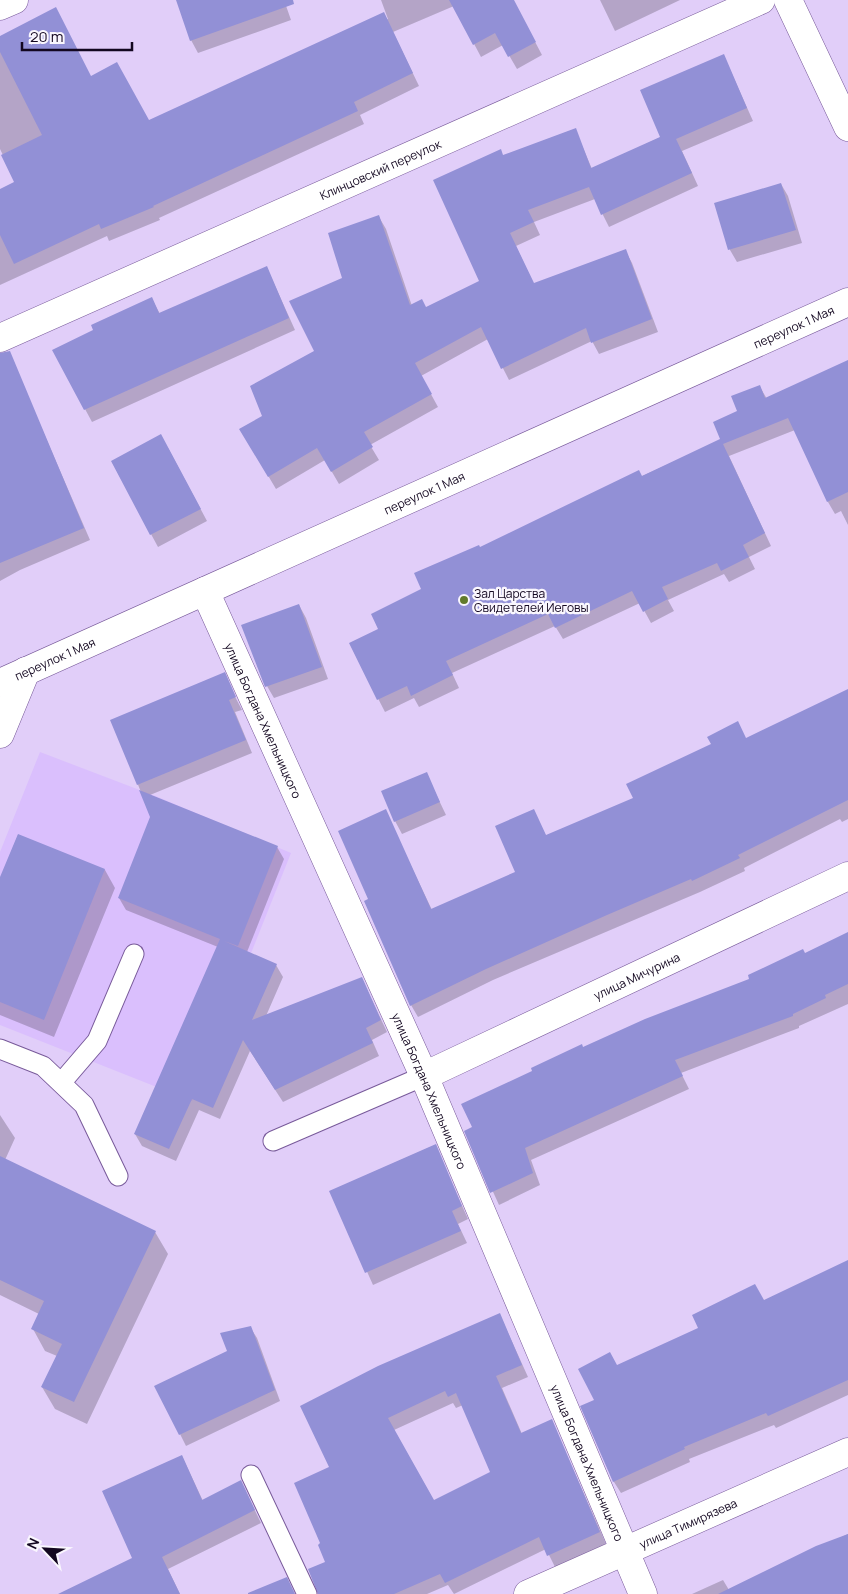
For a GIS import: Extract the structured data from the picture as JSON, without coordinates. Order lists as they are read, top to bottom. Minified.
{"streets":{"street":["Клинцовский переулок","переулок 1 Мая","улица Богдана Хмельницкого","улица Мичурина","улица Тимирязева"]},"crossings":[["переулок 1 Мая","улица Богдана Хмельницкого"],["улица Богдана Хмельницкого","улица Мичурина"],["улица Богдана Хмельницкого","улица Тимирязева"]],"places":["Зал Царства Свидетелей Иеговы"],"scale_bar":"20 m","north":"top left"}
